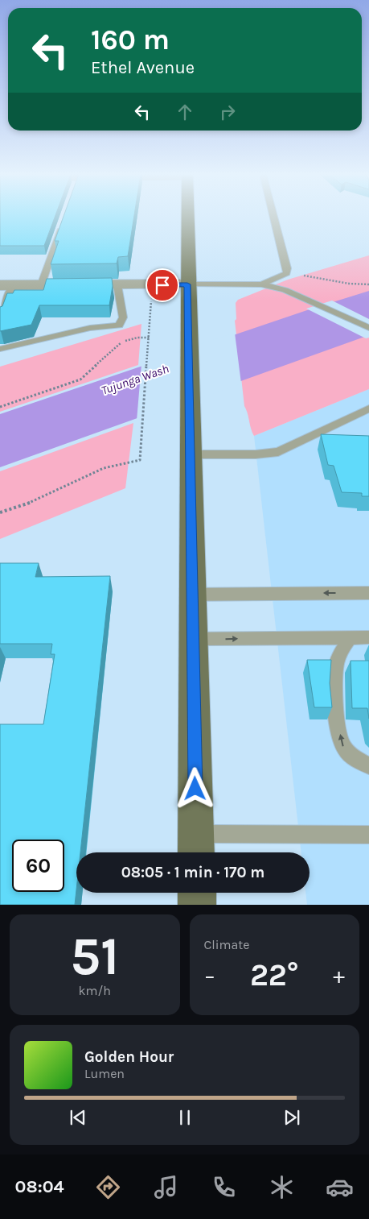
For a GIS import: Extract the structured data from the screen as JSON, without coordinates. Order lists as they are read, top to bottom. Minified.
{"water":["Tujunga Wash"],"page":{"turn":["160 m","Ethel Avenue"],"limit":"60","trip":"08:05 · 1 min · 170 m","tile":[["51","km/h"],"Climate"],"heat":["−","22°","+"],"song":["Golden Hour","Lumen"],"tabs":"08:04"}}
